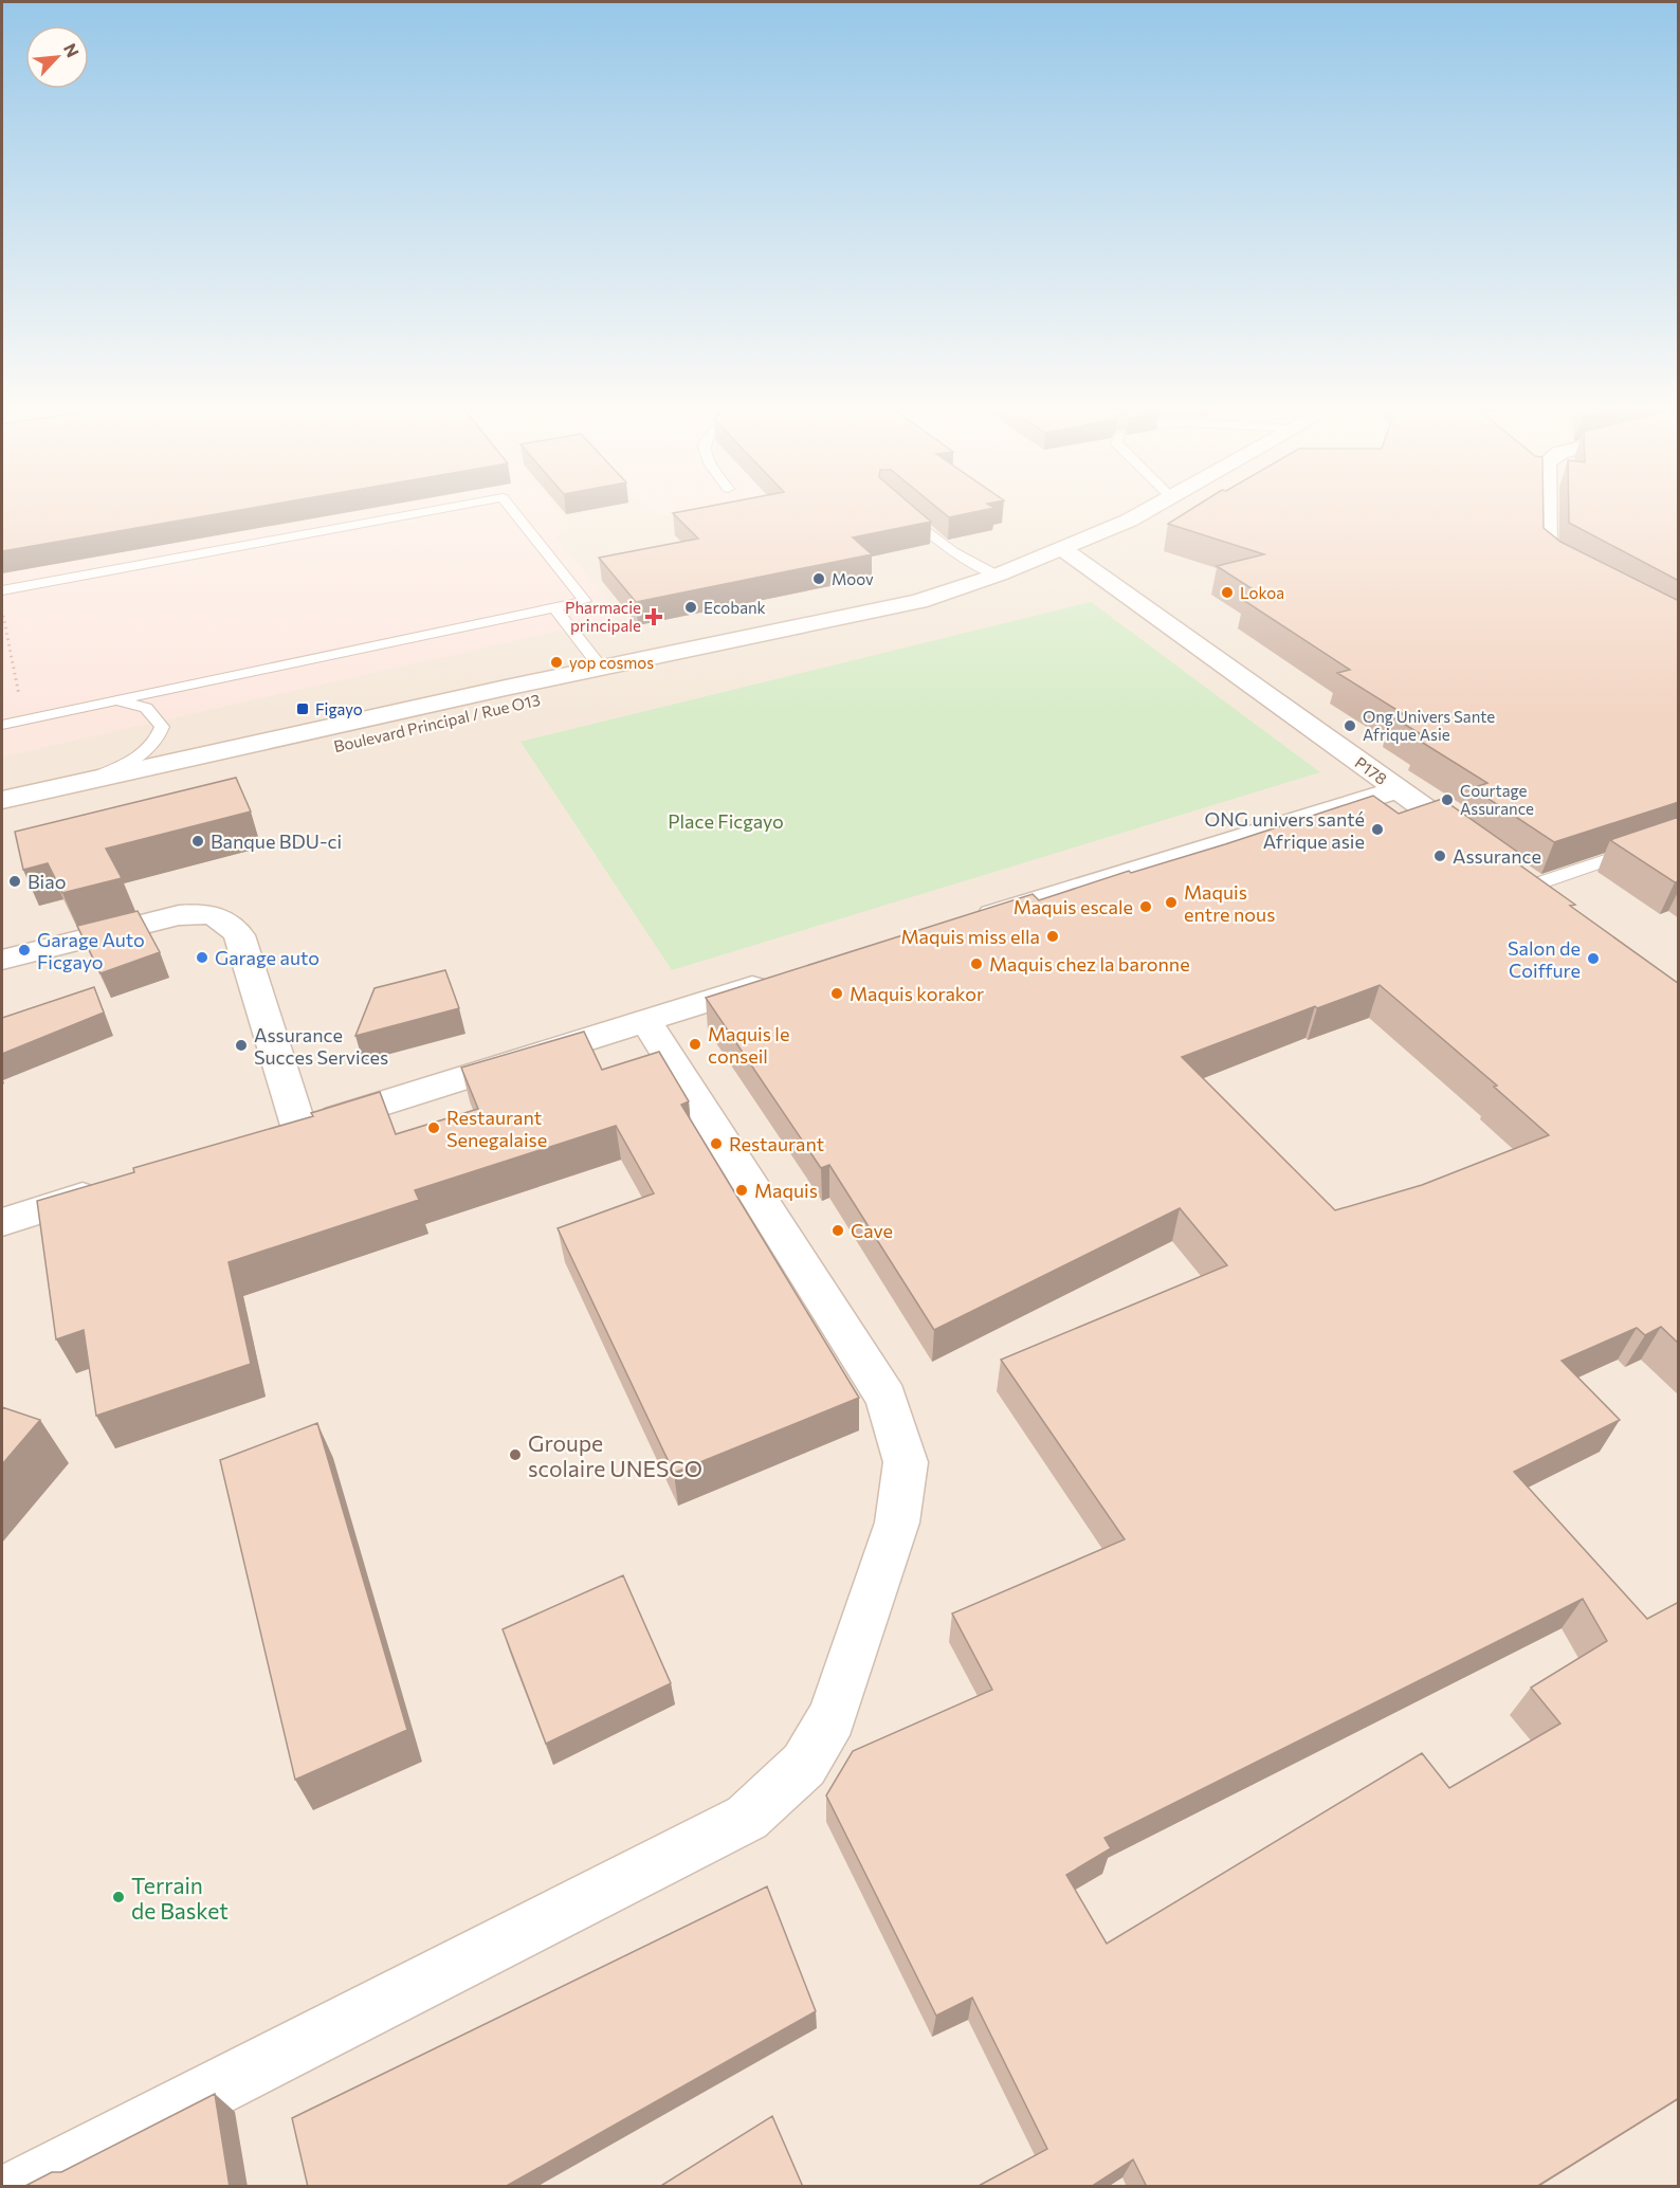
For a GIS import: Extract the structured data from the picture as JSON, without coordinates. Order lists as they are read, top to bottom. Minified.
{"streets":{"street":["Boulevard Principal / Rue O13","P178"]},"crossings":[["Boulevard Principal / Rue O13","P178"]],"parks":["Place Ficgayo"],"places":{"other":["Moov","Lokoa","Ecobank","yop cosmos","Ong Univers Sante Afrique Asie","Courtage Assurance","ONG univers santé Afrique asie","Banque BDU-ci","Assurance","Biao","Maquis entre nous","Maquis escale","Maquis miss ella","Garage Auto Ficgayo","Garage auto","Salon de Coiffure","Maquis chez la baronne","Maquis korakor","Maquis le conseil","Assurance Succes Services","Restaurant Senegalaise","Restaurant","Maquis","Cave","Groupe scolaire UNESCO","Terrain de Basket"],"health":["Pharmacie principale"],"transit":["Figayo"]},"north":"top right"}
